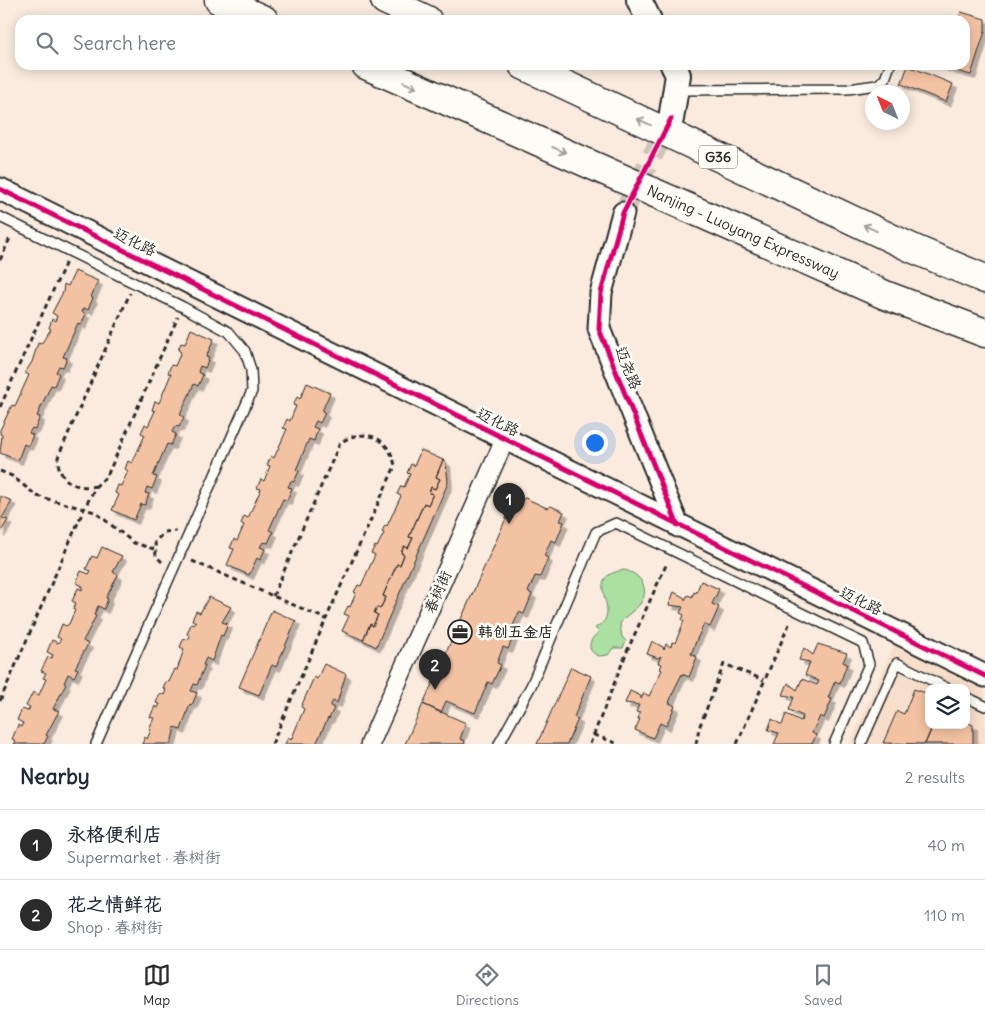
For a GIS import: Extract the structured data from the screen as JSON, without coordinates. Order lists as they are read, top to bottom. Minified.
{"streets":{"highway":["G36","Nanjing - Luoyang Expressway"],"street":["迈化路","迈尧路","春树街"]},"crossings":[["迈化路","迈尧路"],["迈化路","春树街"]],"places":{"office":["韩创五金店"]},"north":"top left","page":{"search":"Search here","pins":["1","2"],"heading":["Nearby","2 results"],"list":[{"mark":"1","name":"永格便利店","note":"Supermarket · 春树街","value":"40 m"},{"mark":"2","name":"花之情鲜花","note":"Shop · 春树街","value":"110 m"}],"nav":["Map","Directions","Saved"]}}
